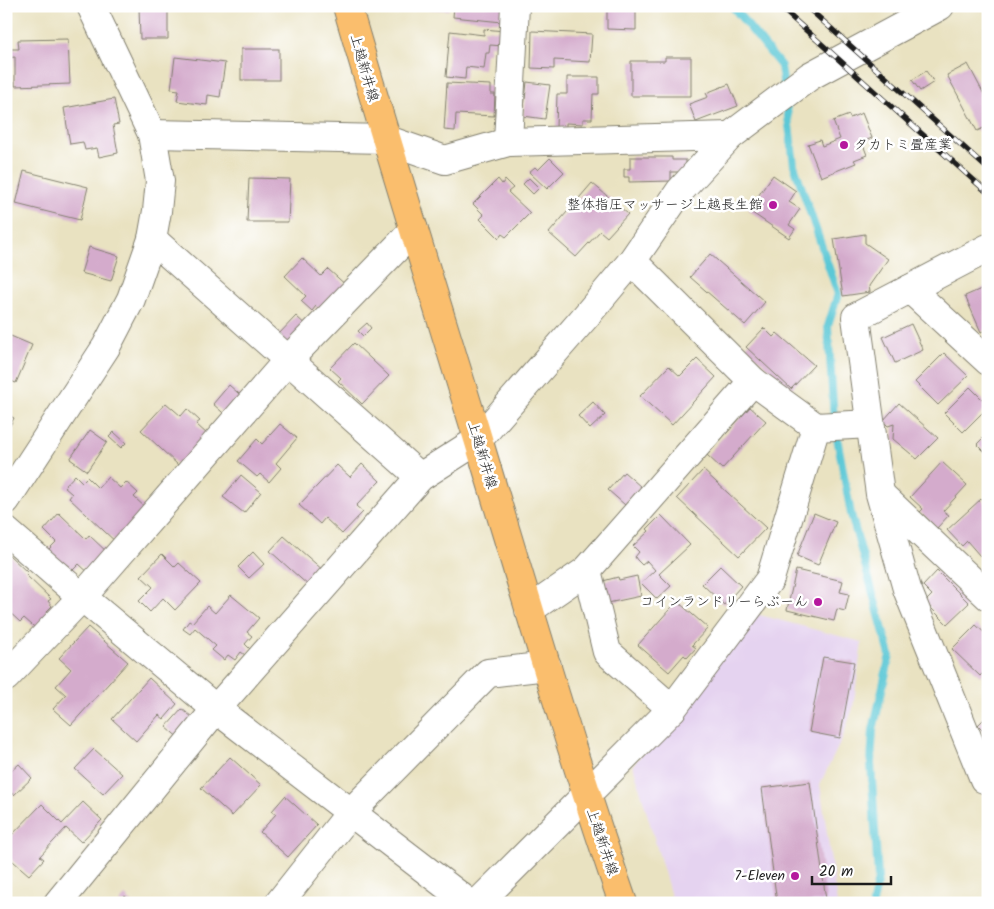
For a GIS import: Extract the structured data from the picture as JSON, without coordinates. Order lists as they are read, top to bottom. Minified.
{"streets":{"main road":["上越新井線"]},"places":["タカトミ畳産業","整体指圧マッサージ上越長生館","コインランドリーらぶーん","7-Eleven"],"scale_bar":"20 m"}
